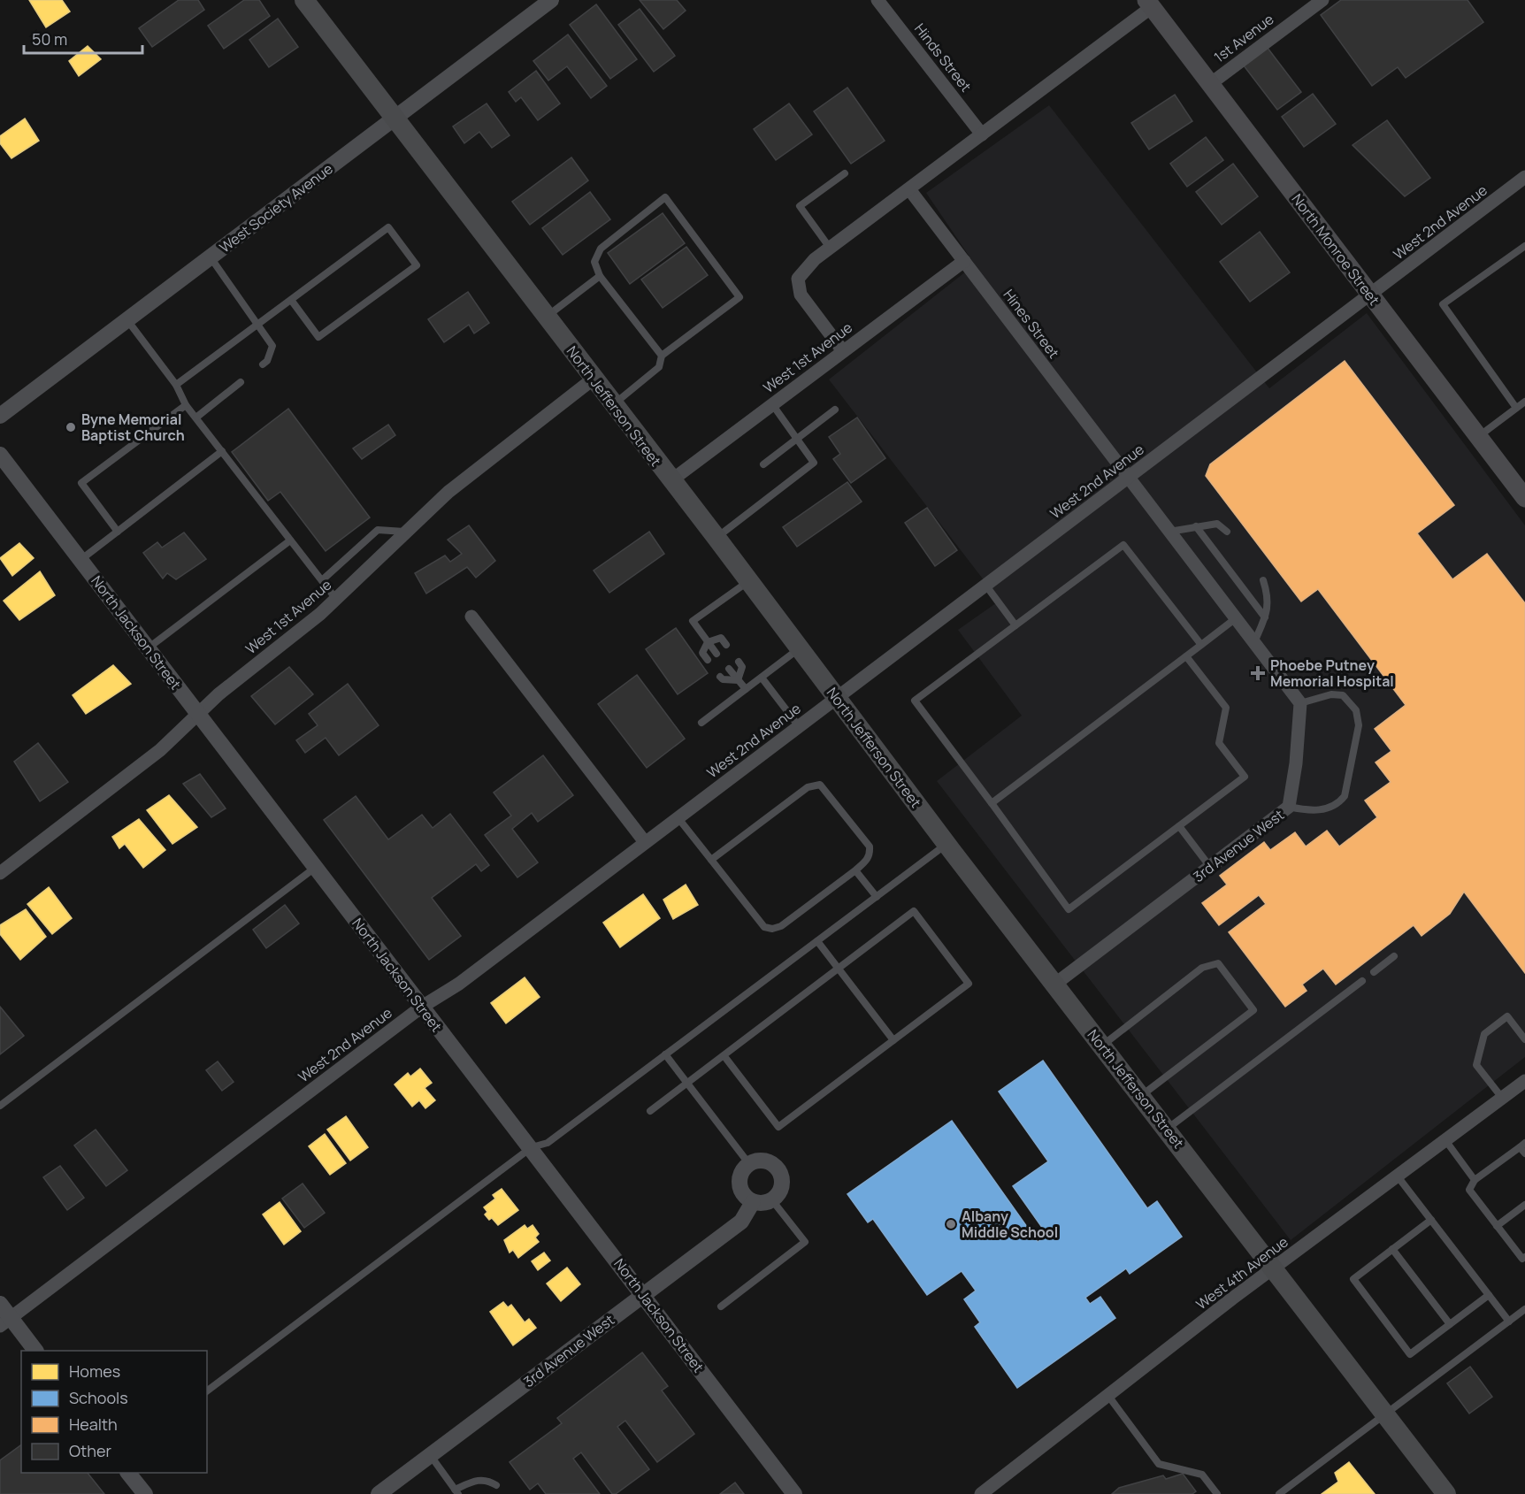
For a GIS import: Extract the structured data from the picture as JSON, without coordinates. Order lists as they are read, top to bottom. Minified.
{"streets":{"main road":["North Monroe Street","North Jefferson Street"],"street":["1st Avenue","Hinds Street","West Society Avenue","West 2nd Avenue","Hines Street","West 1st Avenue","North Jackson Street","3rd Avenue West","West 4th Avenue"]},"crossings":[["1st Avenue","North Monroe Street"],["West Society Avenue","North Jefferson Street"],["West 2nd Avenue","North Monroe Street"],["West 2nd Avenue","Hines Street"],["West 2nd Avenue","North Jefferson Street"],["West 2nd Avenue","North Jackson Street"],["Hines Street","West 1st Avenue"],["West 1st Avenue","North Jefferson Street"],["West 1st Avenue","North Jackson Street"],["North Jefferson Street","3rd Avenue West"],["North Jefferson Street","West 4th Avenue"],["North Jackson Street","3rd Avenue West"]],"places":{"other":["Byne Memorial Baptist Church","Albany Middle School"],"health":["Phoebe Putney Memorial Hospital"]},"legend":["Homes","Schools","Health","Other"],"scale_bar":"50 m"}
